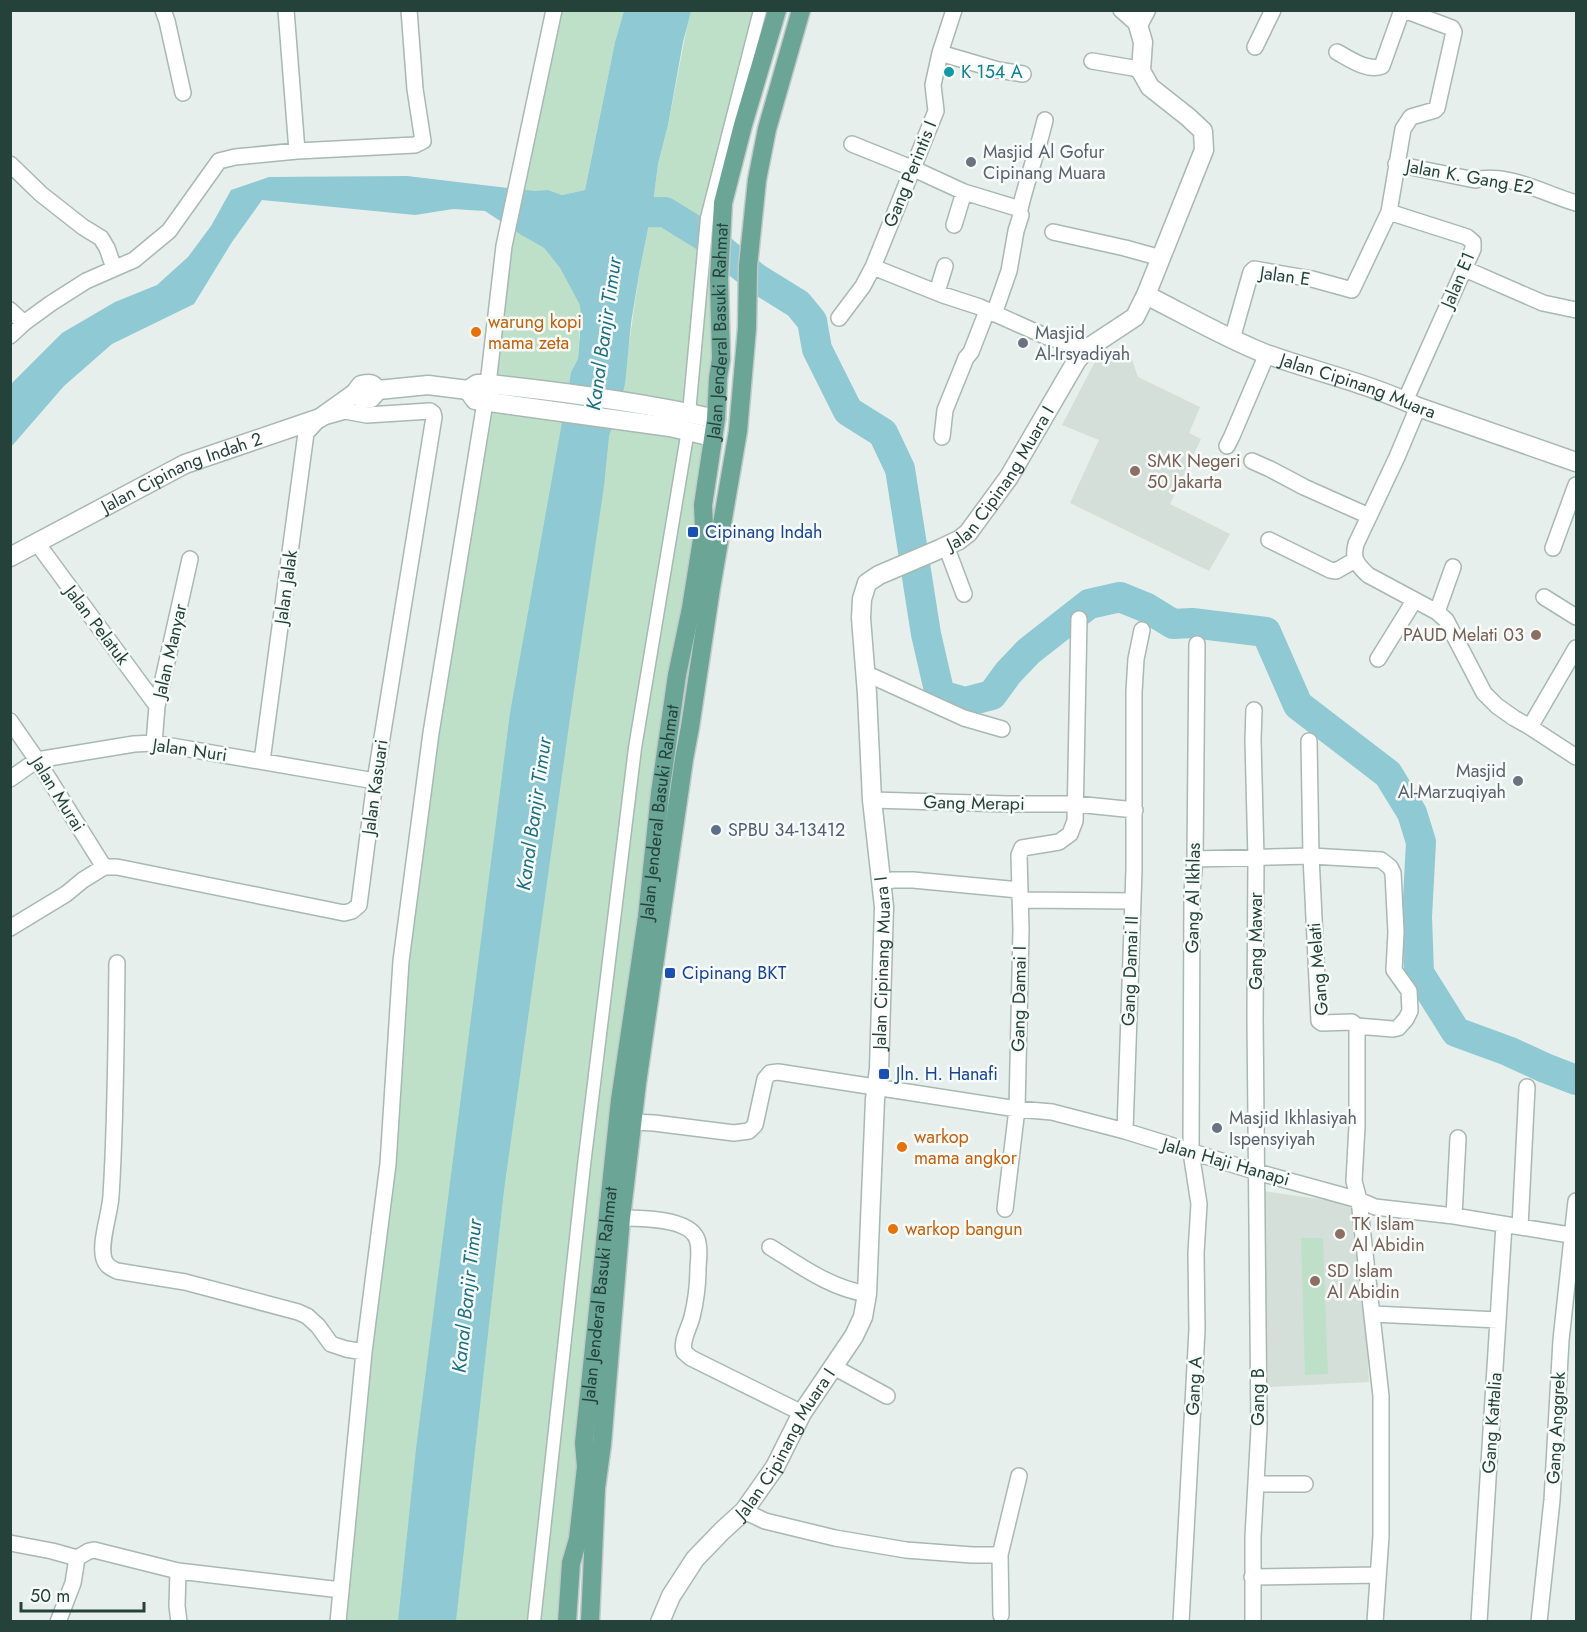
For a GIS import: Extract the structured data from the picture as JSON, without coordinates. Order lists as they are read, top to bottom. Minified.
{"streets":{"main road":["Jalan Jenderal Basuki Rahmat"],"street":["Gang Perintis I","Jalan K. Gang E2","Jalan E","Jalan E1","Jalan Cipinang Muara","Jalan Cipinang Indah 2","Jalan Cipinang Muara I","Jalan Jalak","Jalan Pelatuk","Jalan Manyar","Jalan Nuri","Jalan Kasuari","Jalan Murai","Gang Merapi","Gang Al Ikhlas","Gang Mawar","Gang Melati","Gang Damai II","Gang Damai I","Jalan Haji Hanapi","Gang A","Gang B","Gang Kattalia","Gang Anggrek"]},"crossings":[["Jalan E","Jalan E1"],["Jalan E","Jalan Cipinang Muara"],["Jalan E1","Jalan Cipinang Muara"],["Jalan Jenderal Basuki Rahmat","Jalan Cipinang Indah 2"],["Jalan Jenderal Basuki Rahmat","Jalan Haji Hanapi"],["Jalan Cipinang Muara","Jalan Cipinang Muara I"],["Jalan Cipinang Indah 2","Jalan Jalak"],["Jalan Cipinang Indah 2","Jalan Pelatuk"],["Jalan Cipinang Indah 2","Jalan Kasuari"],["Jalan Cipinang Muara I","Gang Merapi"],["Jalan Cipinang Muara I","Jalan Haji Hanapi"],["Jalan Jalak","Jalan Nuri"],["Jalan Jalak","Jalan Kasuari"],["Jalan Pelatuk","Jalan Manyar"],["Jalan Manyar","Jalan Nuri"],["Jalan Nuri","Jalan Kasuari"],["Jalan Nuri","Jalan Murai"],["Jalan Kasuari","Jalan Murai"],["Gang Merapi","Gang Damai II"],["Gang Merapi","Gang Damai I"],["Gang Al Ikhlas","Jalan Haji Hanapi"],["Gang Al Ikhlas","Gang A"],["Gang Mawar","Jalan Haji Hanapi"],["Gang Mawar","Gang B"],["Gang Melati","Jalan Haji Hanapi"],["Gang Damai II","Jalan Haji Hanapi"],["Gang Damai I","Jalan Haji Hanapi"],["Jalan Haji Hanapi","Gang A"],["Jalan Haji Hanapi","Gang B"],["Jalan Haji Hanapi","Gang Kattalia"],["Jalan Haji Hanapi","Gang Anggrek"]],"water":["Kanal Banjir Timur"],"places":{"other":["K 154 A","Masjid Al Gofur Cipinang Muara","warung kopi mama zeta","Masjid Al-Irsyadiyah","SMK Negeri 50 Jakarta","PAUD Melati 03","Masjid Al-Marzuqiyah","SPBU 34-13412","Masjid Ikhlasiyah Ispensyiyah","warkop mama angkor","warkop bangun","TK Islam Al Abidin","SD Islam Al Abidin"],"transit":["Cipinang Indah","Cipinang BKT","Jln. H. Hanafi"]},"scale_bar":"50 m"}
